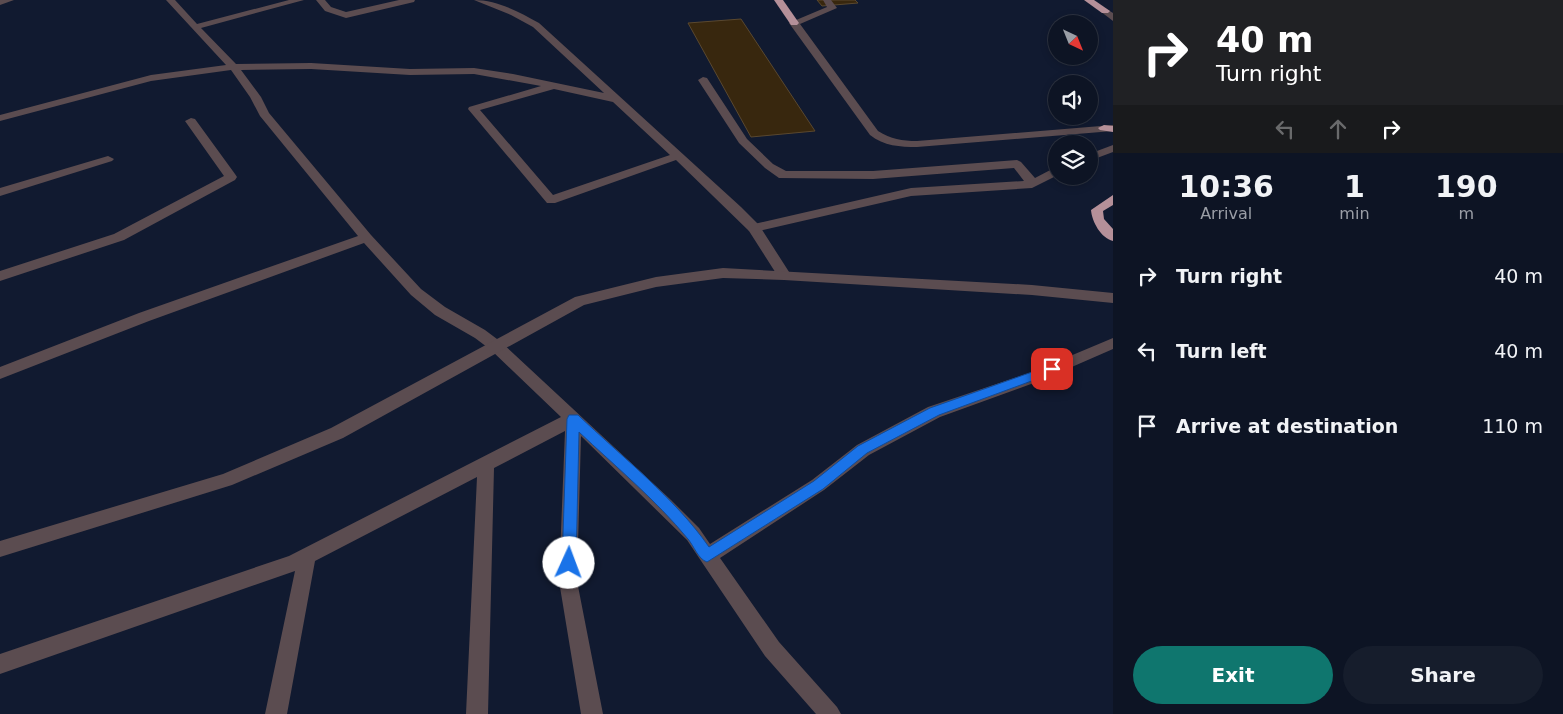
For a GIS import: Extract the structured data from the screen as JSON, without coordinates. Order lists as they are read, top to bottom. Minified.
{"north":"bottom right","page":{"turn":["40 m","Turn right"],"eta":["10:36","Arrival","1","min","190","m"],"list":[{"name":"Turn right","value":"40 m"},{"name":"Turn left","value":"40 m"},{"name":"Arrive at destination","value":"110 m"}],"buttons":["Exit","Share"]}}
